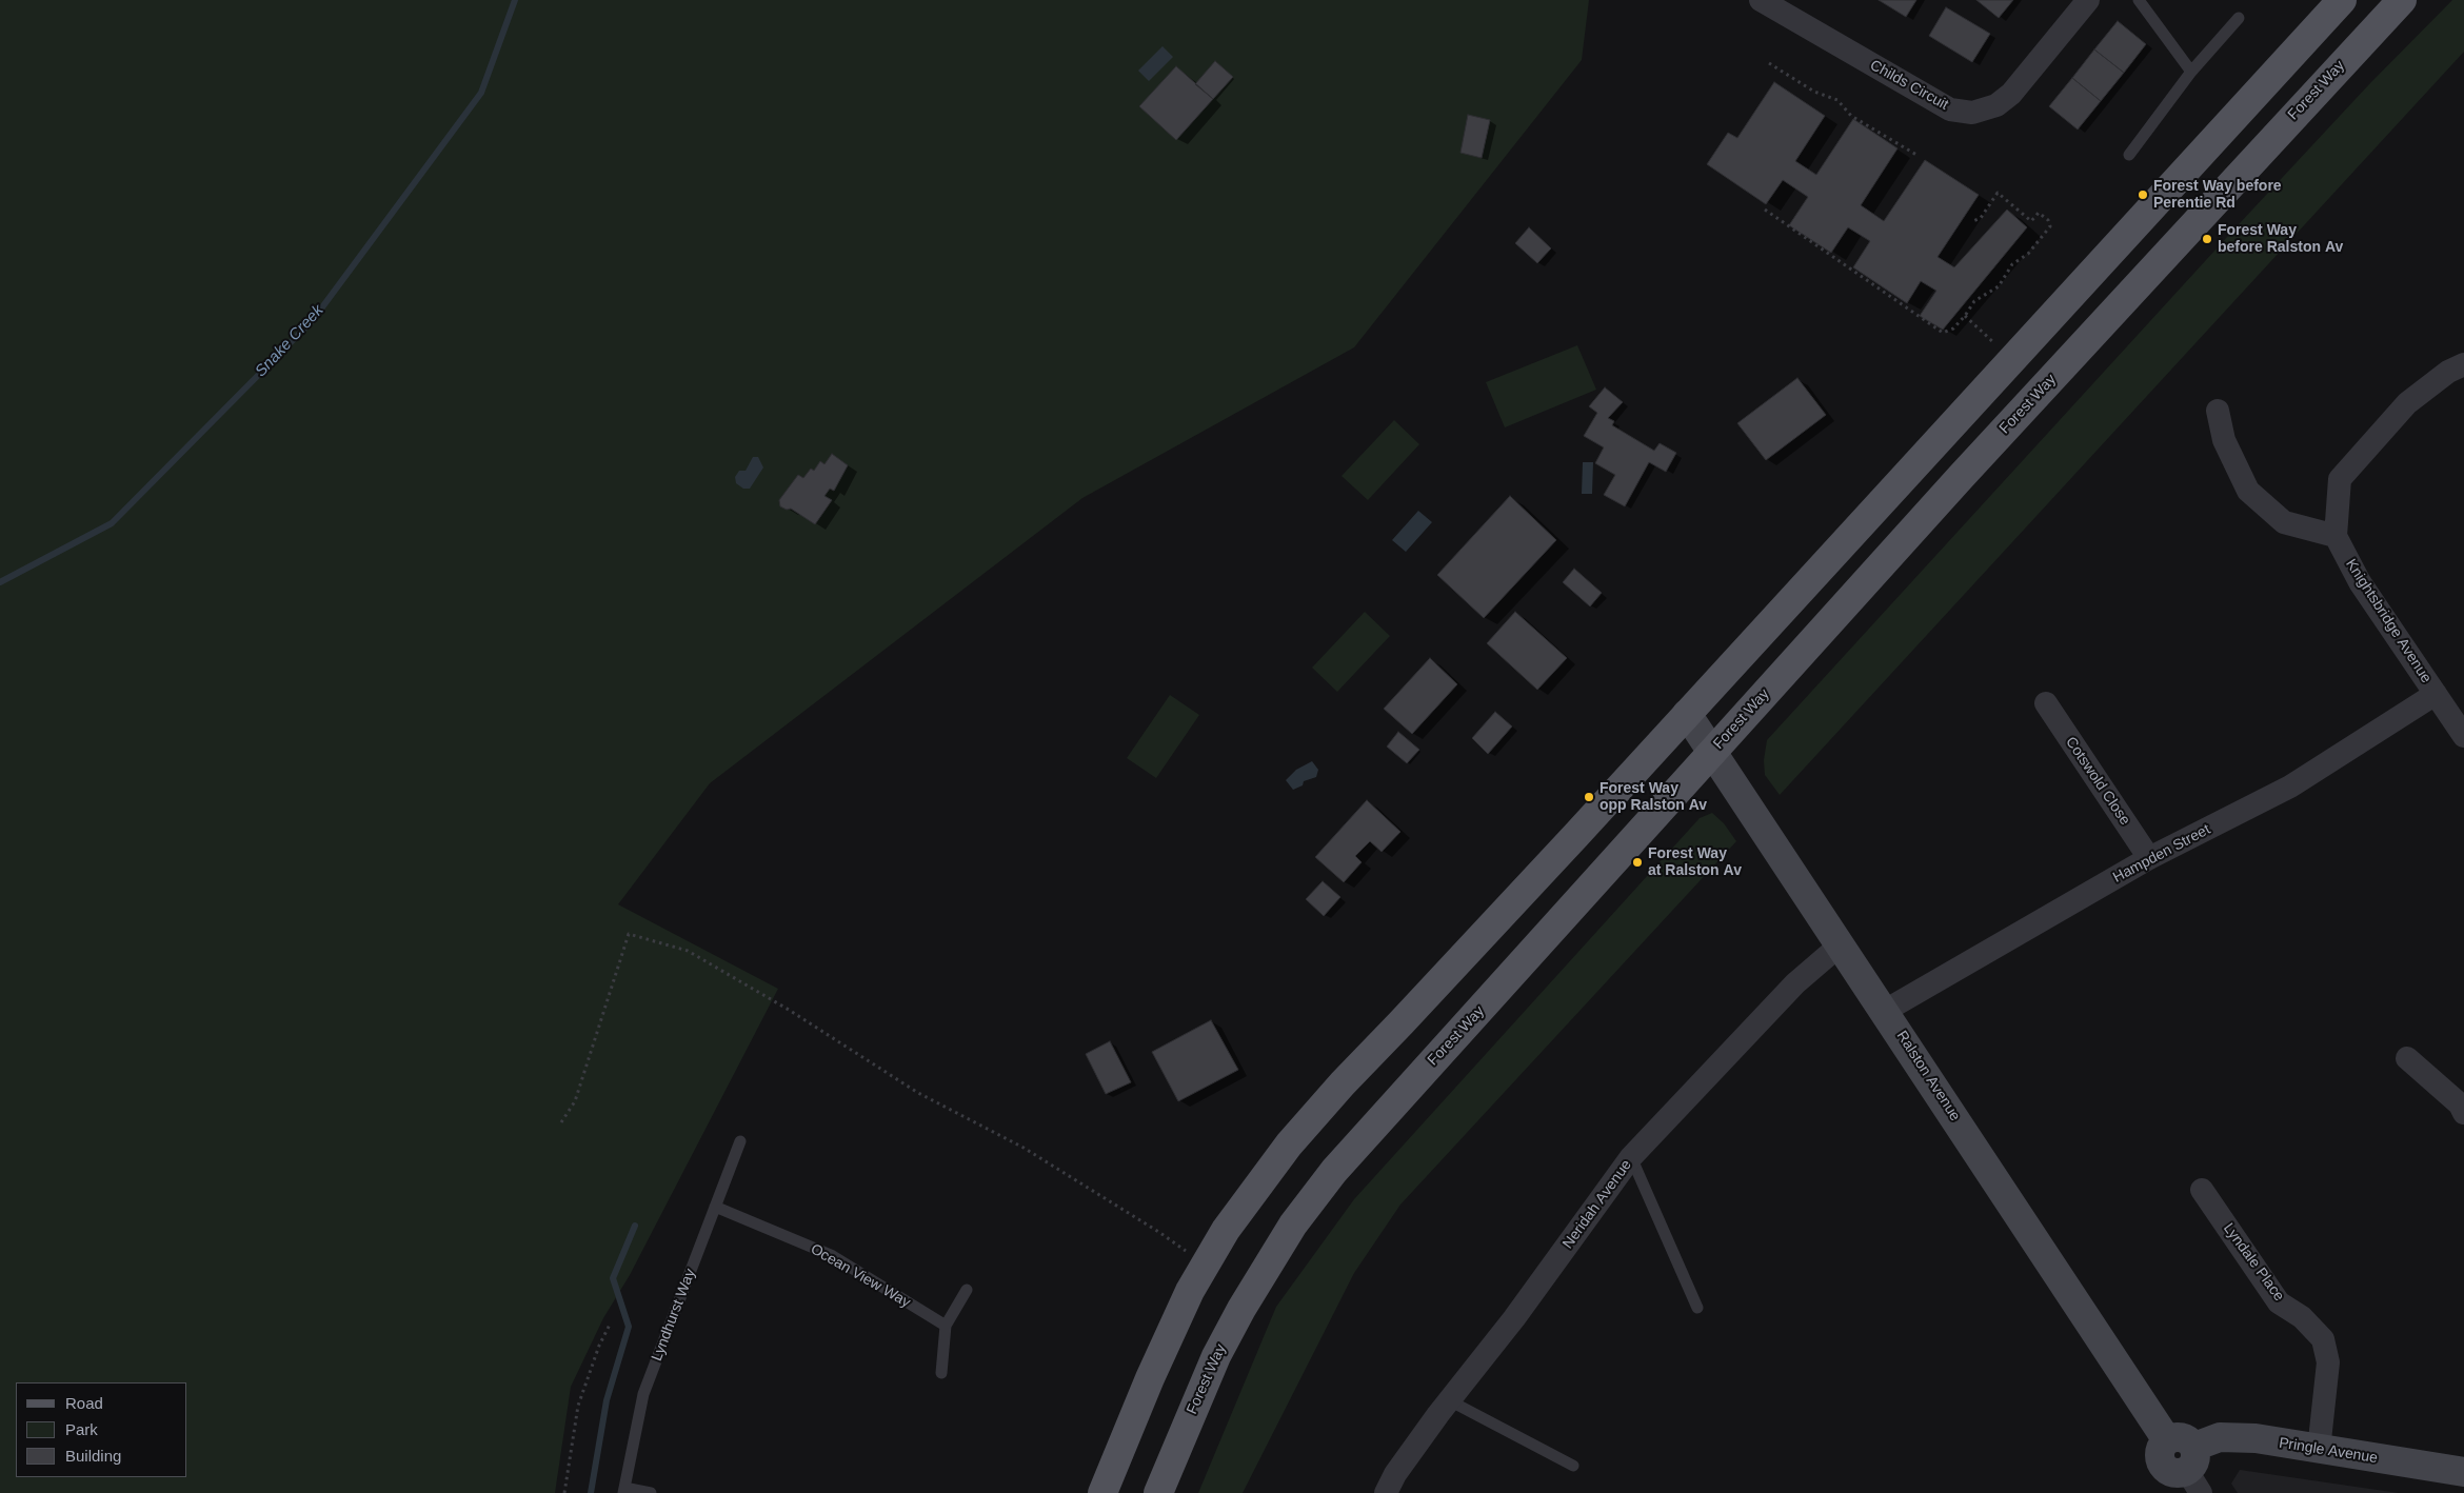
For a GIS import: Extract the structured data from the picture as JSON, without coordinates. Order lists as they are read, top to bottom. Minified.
{"streets":{"main road":["Forest Way"],"street":["Childs Circuit","Knightsbridge Avenue","Cotswold Close","Hampden Street","Ralston Avenue","Neridah Avenue","Lyndale Place","Pringle Avenue"],"lane":["Ocean View Way","Lyndhurst Way"]},"crossings":[["Forest Way","Ralston Avenue"],["Knightsbridge Avenue","Hampden Street"],["Cotswold Close","Hampden Street"],["Hampden Street","Ralston Avenue"],["Ralston Avenue","Neridah Avenue"],["Ralston Avenue","Pringle Avenue"],["Lyndale Place","Pringle Avenue"],["Ocean View Way","Lyndhurst Way"]],"water":["Snake Creek"],"places":["Forest Way before Perentie Rd","Forest Way before Ralston Av","Forest Way opp Ralston Av","Forest Way at Ralston Av"],"legend":["Road","Park","Building"]}
